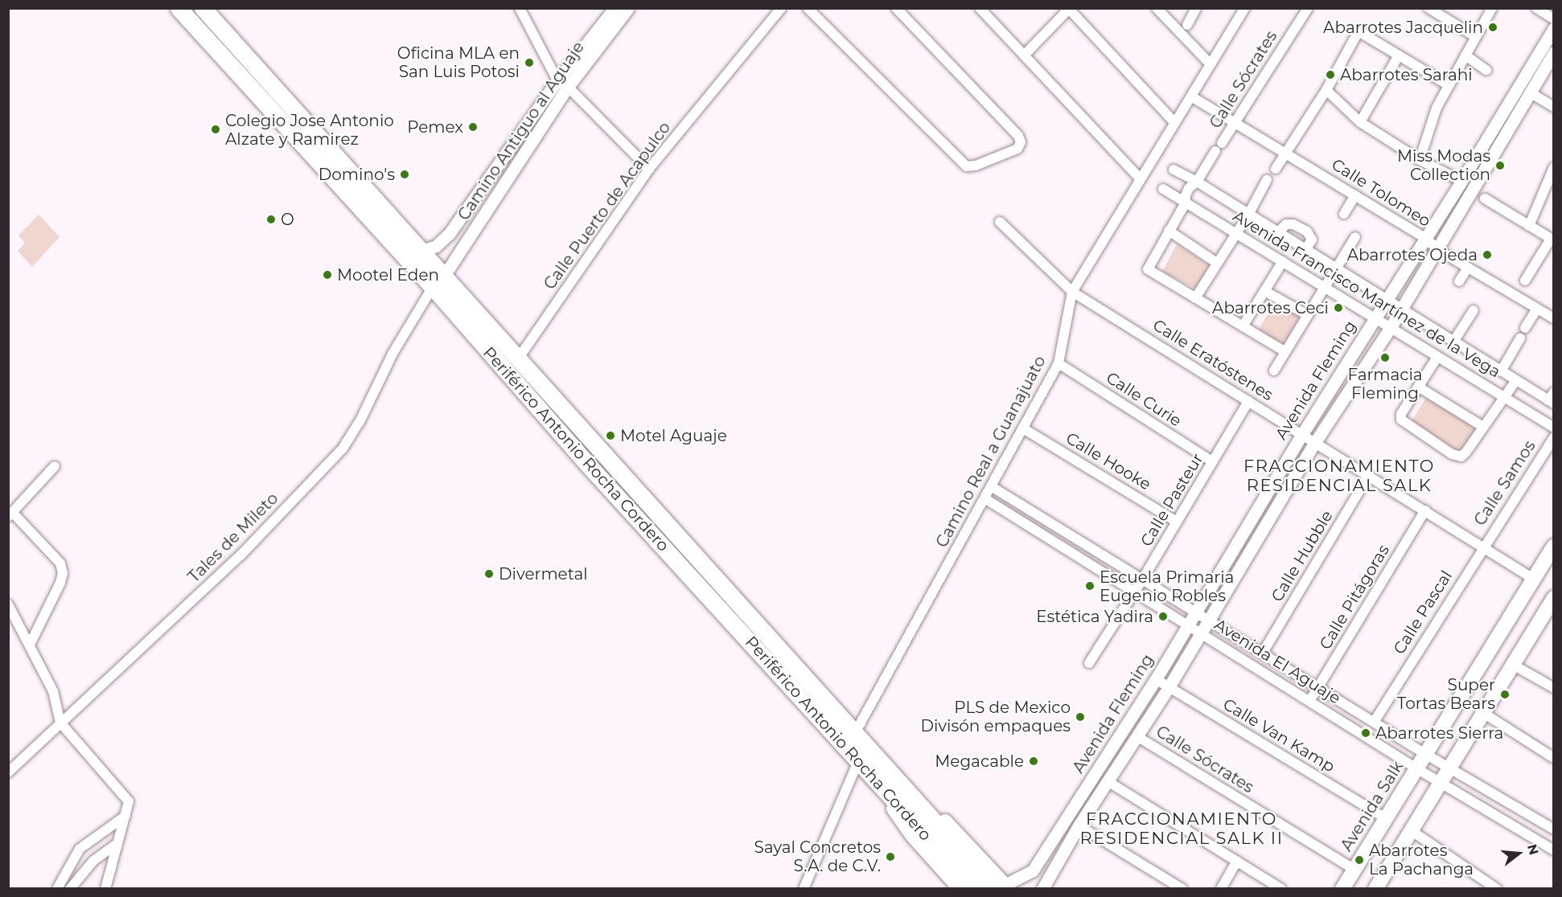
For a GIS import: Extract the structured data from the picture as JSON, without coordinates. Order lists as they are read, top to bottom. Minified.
{"streets":{"highway":["Periférico Antonio Rocha Cordero"],"main road":["Avenida Salk"],"street":["Calle Sócrates","Camino Antiguo al Aguaje","Calle Tolomeo","Calle Puerto de Acapulco","Avenida Francisco Martínez de la Vega","Calle Eratóstenes","Avenida Fleming","Calle Curie","Camino Real a Guanajuato","Calle Hooke","Calle Samos","Calle Pasteur","Tales de Mileto","Calle Hubble","Calle Pitágoras","Calle Pascal","Avenida El Aguaje","Calle Van Kamp"]},"crossings":[["Calle Sócrates","Calle Tolomeo"],["Calle Sócrates","Avenida Francisco Martínez de la Vega"],["Calle Sócrates","Avenida Fleming"],["Calle Sócrates","Avenida Salk"],["Camino Antiguo al Aguaje","Periférico Antonio Rocha Cordero"],["Camino Antiguo al Aguaje","Tales de Mileto"],["Calle Tolomeo","Avenida Fleming"],["Calle Tolomeo","Camino Real a Guanajuato"],["Calle Puerto de Acapulco","Periférico Antonio Rocha Cordero"],["Avenida Francisco Martínez de la Vega","Avenida Fleming"],["Calle Eratóstenes","Avenida Fleming"],["Calle Eratóstenes","Camino Real a Guanajuato"],["Calle Eratóstenes","Calle Samos"],["Calle Eratóstenes","Calle Pasteur"],["Calle Eratóstenes","Calle Hubble"],["Calle Eratóstenes","Calle Pitágoras"],["Calle Eratóstenes","Calle Pascal"],["Calle Eratóstenes","Avenida Salk"],["Avenida Fleming","Periférico Antonio Rocha Cordero"],["Avenida Fleming","Avenida El Aguaje"],["Avenida Fleming","Calle Van Kamp"],["Calle Curie","Camino Real a Guanajuato"],["Calle Curie","Calle Pasteur"],["Periférico Antonio Rocha Cordero","Camino Real a Guanajuato"],["Periférico Antonio Rocha Cordero","Tales de Mileto"],["Camino Real a Guanajuato","Calle Hooke"],["Camino Real a Guanajuato","Avenida El Aguaje"],["Calle Hooke","Calle Pasteur"],["Calle Samos","Calle Pascal"],["Calle Pasteur","Avenida El Aguaje"],["Calle Hubble","Avenida El Aguaje"],["Calle Pitágoras","Avenida El Aguaje"],["Calle Pascal","Avenida El Aguaje"],["Avenida El Aguaje","Avenida Salk"],["Calle Van Kamp","Avenida Salk"]],"districts":["FRACCIONAMIENTO RESIDENCIAL SALK","FRACCIONAMIENTO RESIDENCIAL SALK II"],"places":["Abarrotes Jacquelin","Oficina MLA en San Luis Potosi","Abarrotes Sarahi","Pemex","Colegio Jose Antonio Alzate y Ramirez","Miss Modas Collection","Domino's","O","Abarrotes Ojeda","Mootel Eden","Abarrotes Ceci","Farmacia Fleming","Motel Aguaje","Divermetal","Escuela Primaria Eugenio Robles","Estética Yadira","Super Tortas Bears","PLS de Mexico Divisón empaques","Abarrotes Sierra","Megacable","Sayal Concretos S.A. de C.V.","Abarrotes La Pachanga"],"north":"right"}
